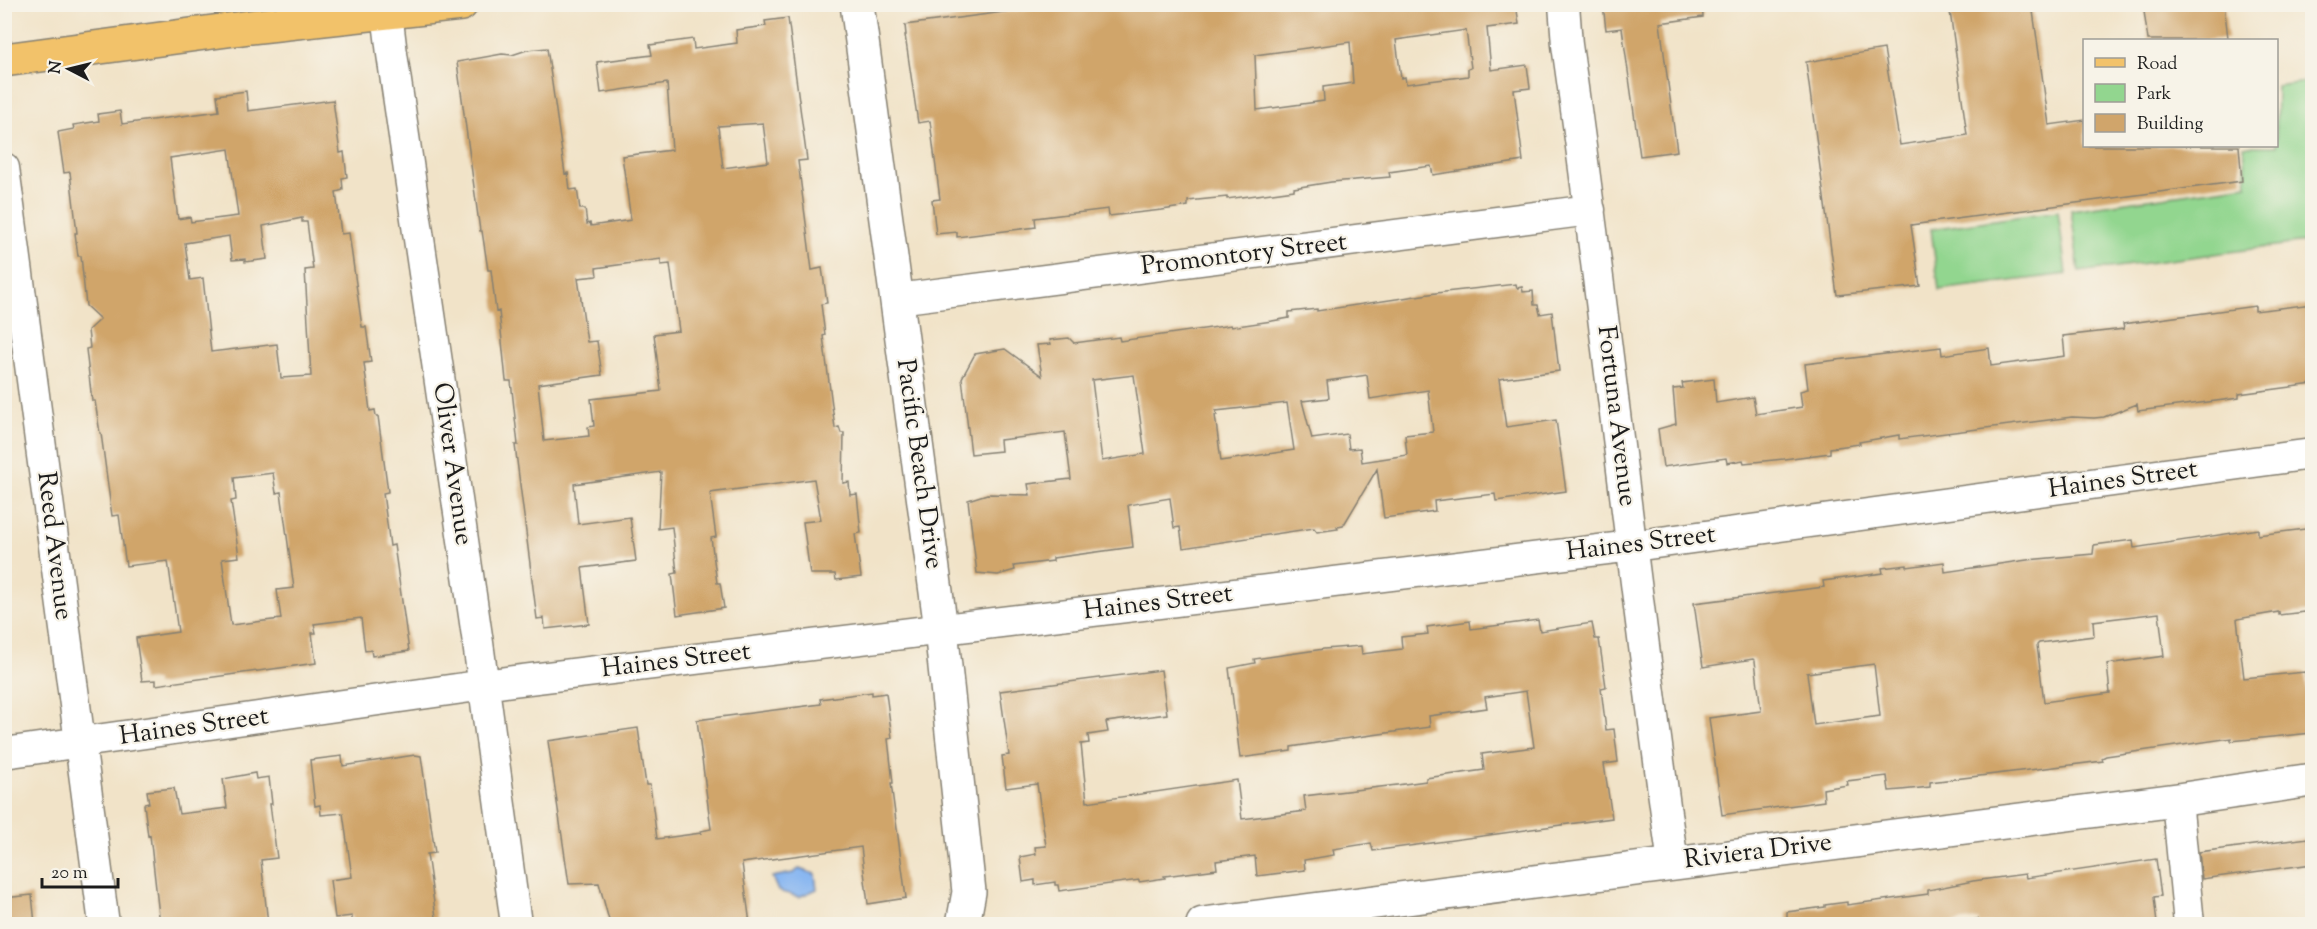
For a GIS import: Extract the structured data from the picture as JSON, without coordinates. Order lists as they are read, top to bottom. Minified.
{"streets":{"street":["Promontory Street","Fortuna Avenue","Oliver Avenue","Pacific Beach Drive","Haines Street","Reed Avenue","Riviera Drive"]},"crossings":[["Promontory Street","Fortuna Avenue"],["Promontory Street","Pacific Beach Drive"],["Fortuna Avenue","Haines Street"],["Fortuna Avenue","Riviera Drive"],["Oliver Avenue","Haines Street"],["Pacific Beach Drive","Haines Street"],["Haines Street","Reed Avenue"]],"legend":["Road","Park","Building"],"scale_bar":"20 m","north":"left"}
